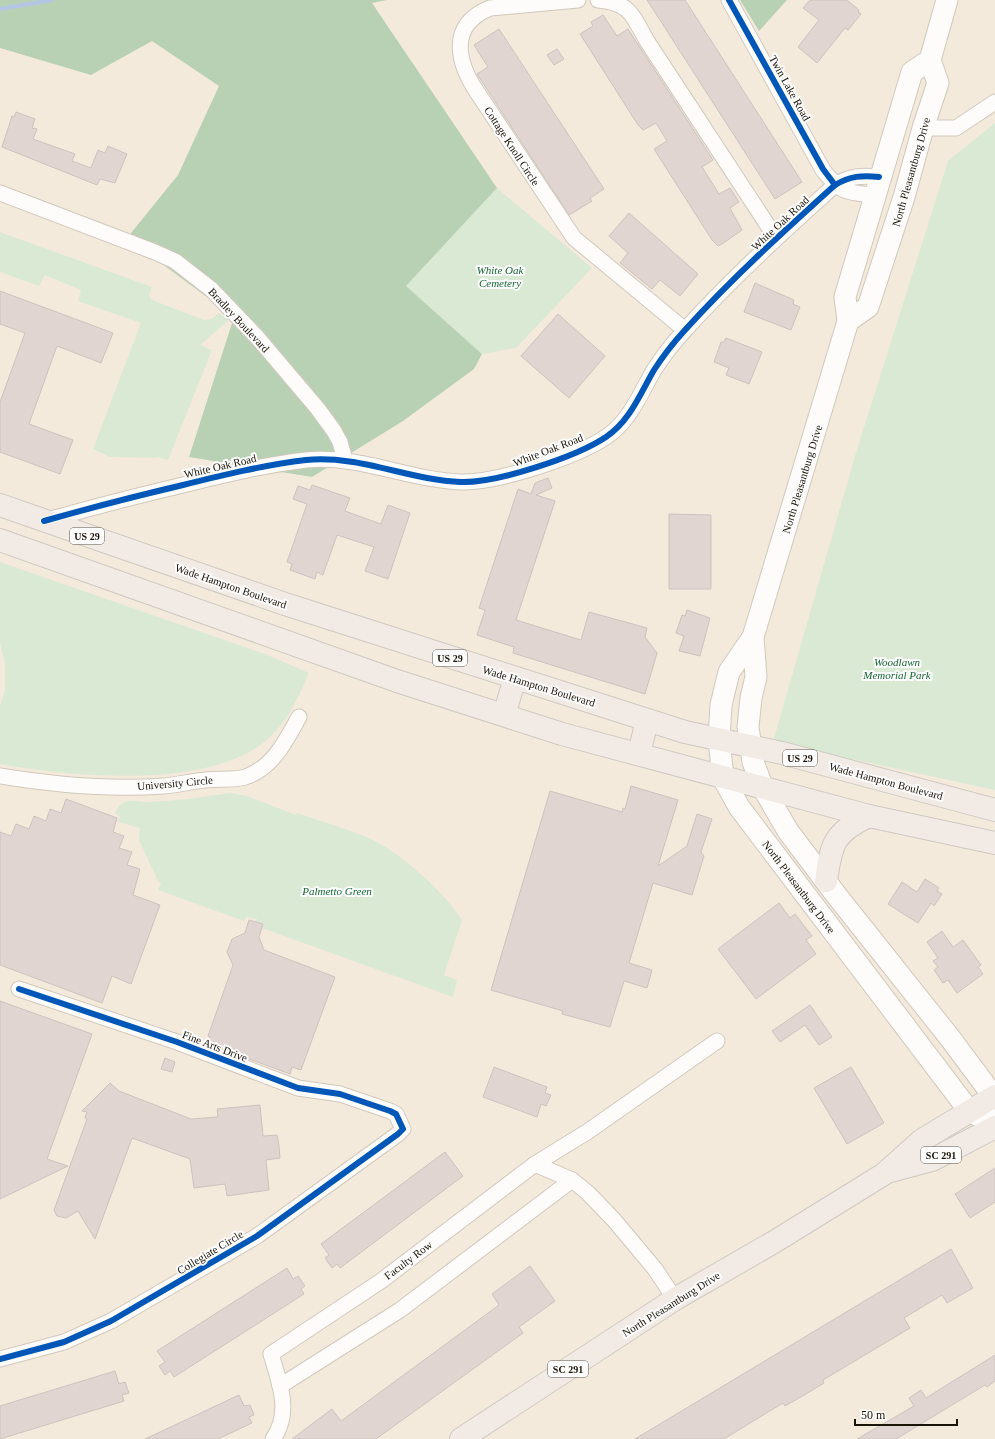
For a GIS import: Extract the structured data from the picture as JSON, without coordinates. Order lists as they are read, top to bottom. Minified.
{"streets":{"main road":["North Pleasantburg Drive","US 29","Wade Hampton Boulevard","SC 291"],"street":["Twin Lake Road","Cottage Knoll Circle","White Oak Road","Bradley Boulevard","University Circle","Fine Arts Drive","Collegiate Circle","Faculty Row"]},"crossings":[["Twin Lake Road","White Oak Road"],["Cottage Knoll Circle","White Oak Road"],["North Pleasantburg Drive","White Oak Road"],["North Pleasantburg Drive","Wade Hampton Boulevard"],["White Oak Road","Bradley Boulevard"],["White Oak Road","Wade Hampton Boulevard"],["Fine Arts Drive","Collegiate Circle"]],"parks":["White Oak Cemetery","Woodlawn Memorial Park","Palmetto Green"],"scale_bar":"50 m"}
